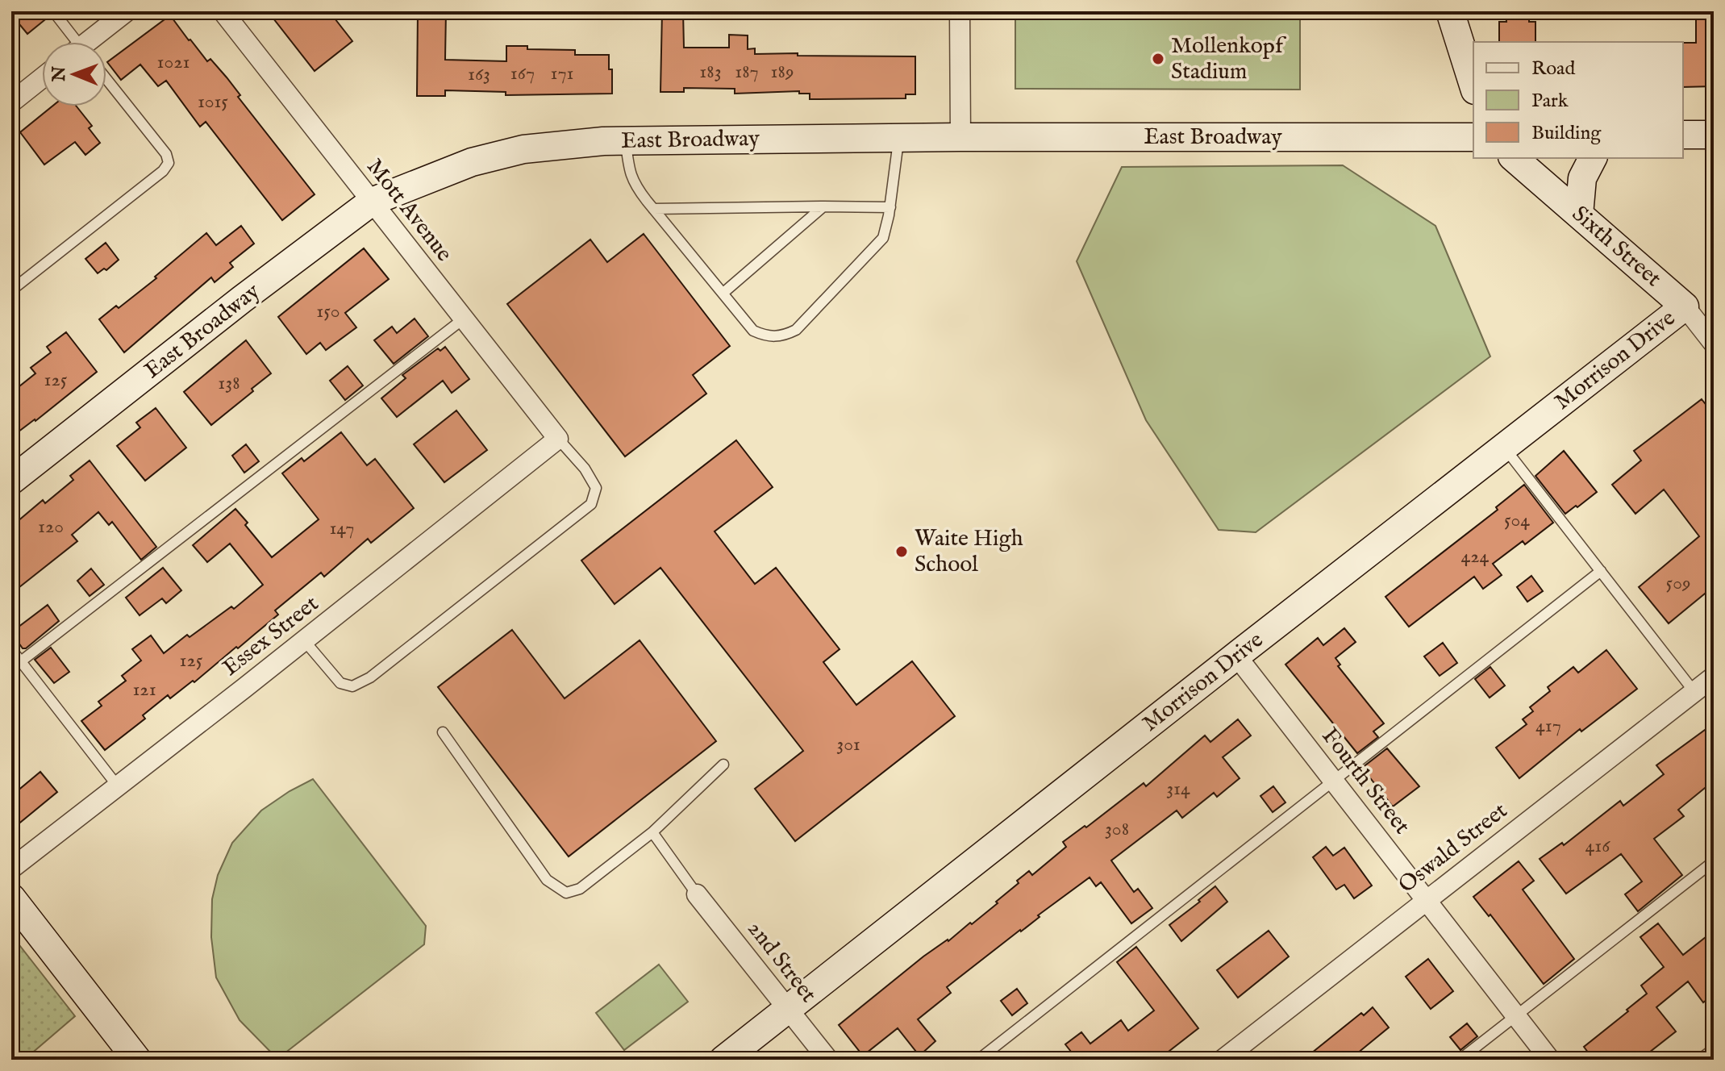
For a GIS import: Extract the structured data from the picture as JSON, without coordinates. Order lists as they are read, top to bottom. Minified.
{"streets":{"street":["East Broadway","Mott Avenue","Sixth Street","Morrison Drive","Essex Street","Fourth Street","Oswald Street","2nd Street"]},"crossings":[["East Broadway","Mott Avenue"],["Mott Avenue","Essex Street"],["Sixth Street","Morrison Drive"],["Morrison Drive","Fourth Street"],["Morrison Drive","2nd Street"],["Fourth Street","Oswald Street"]],"places":["Mollenkopf Stadium","Waite High School"],"house_numbers":["1021","183","187","189","167","171","163","1015","150","125","138","504","120","147","424","509","125","121","417","301","314","308","416"],"legend":["Road","Park","Building"],"north":"left"}
